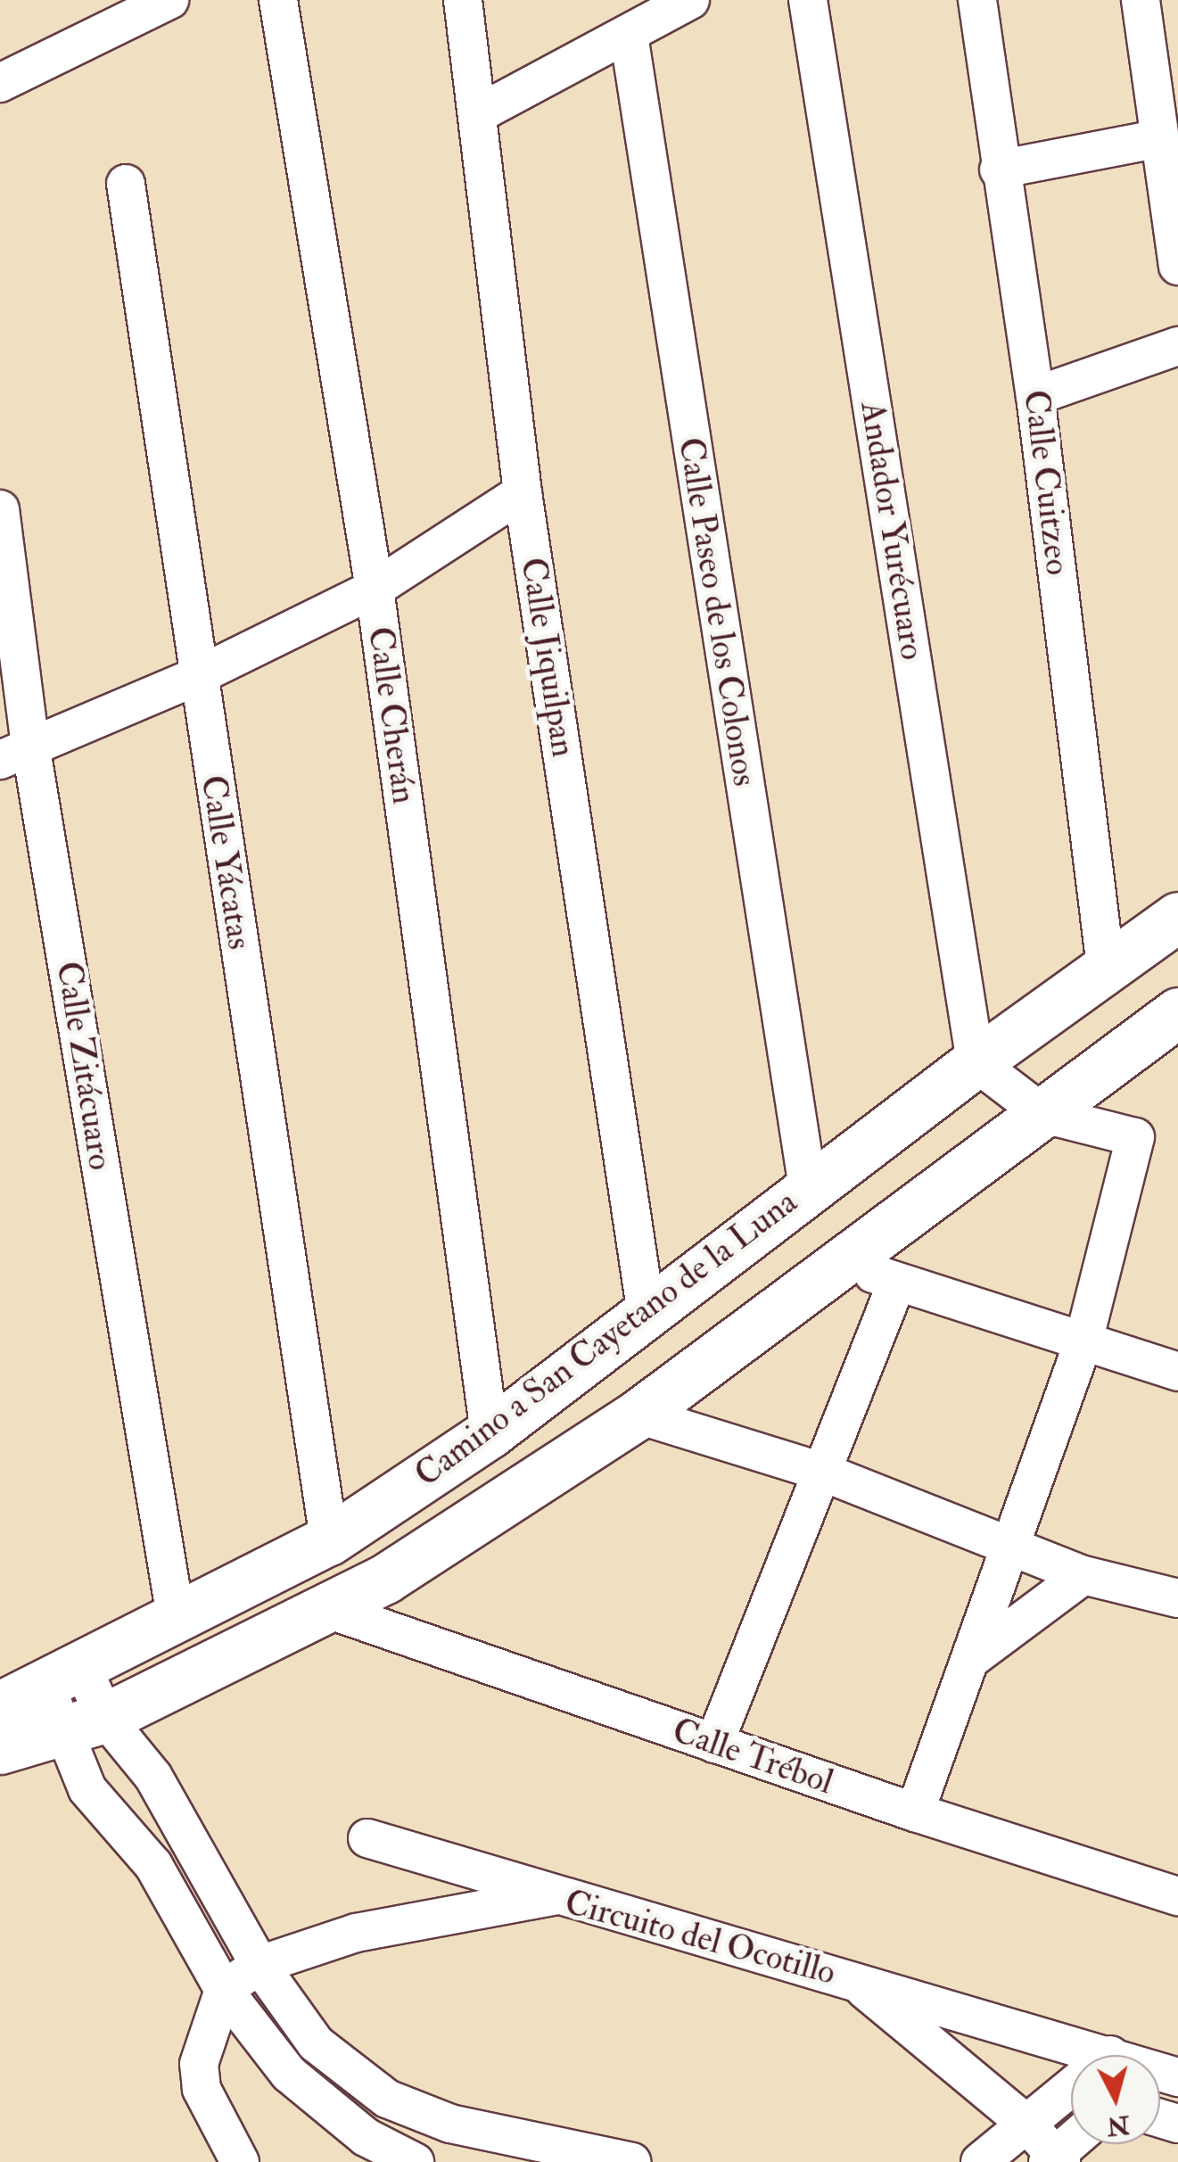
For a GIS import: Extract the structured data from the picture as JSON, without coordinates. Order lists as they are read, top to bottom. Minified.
{"streets":{"street":["Calle Cuitzeo","Andador Yurécuaro","Calle Paseo de los Colonos","Calle Jiquilpan","Calle Cherán","Calle Yácatas","Calle Zitácuaro","Camino a San Cayetano de la Luna","Calle Trébol","Circuito del Ocotillo"]},"crossings":[["Calle Cuitzeo","Camino a San Cayetano de la Luna"],["Andador Yurécuaro","Camino a San Cayetano de la Luna"],["Calle Paseo de los Colonos","Camino a San Cayetano de la Luna"],["Calle Jiquilpan","Camino a San Cayetano de la Luna"],["Calle Cherán","Camino a San Cayetano de la Luna"],["Calle Yácatas","Camino a San Cayetano de la Luna"],["Calle Zitácuaro","Camino a San Cayetano de la Luna"],["Camino a San Cayetano de la Luna","Calle Trébol"]],"north":"bottom"}
